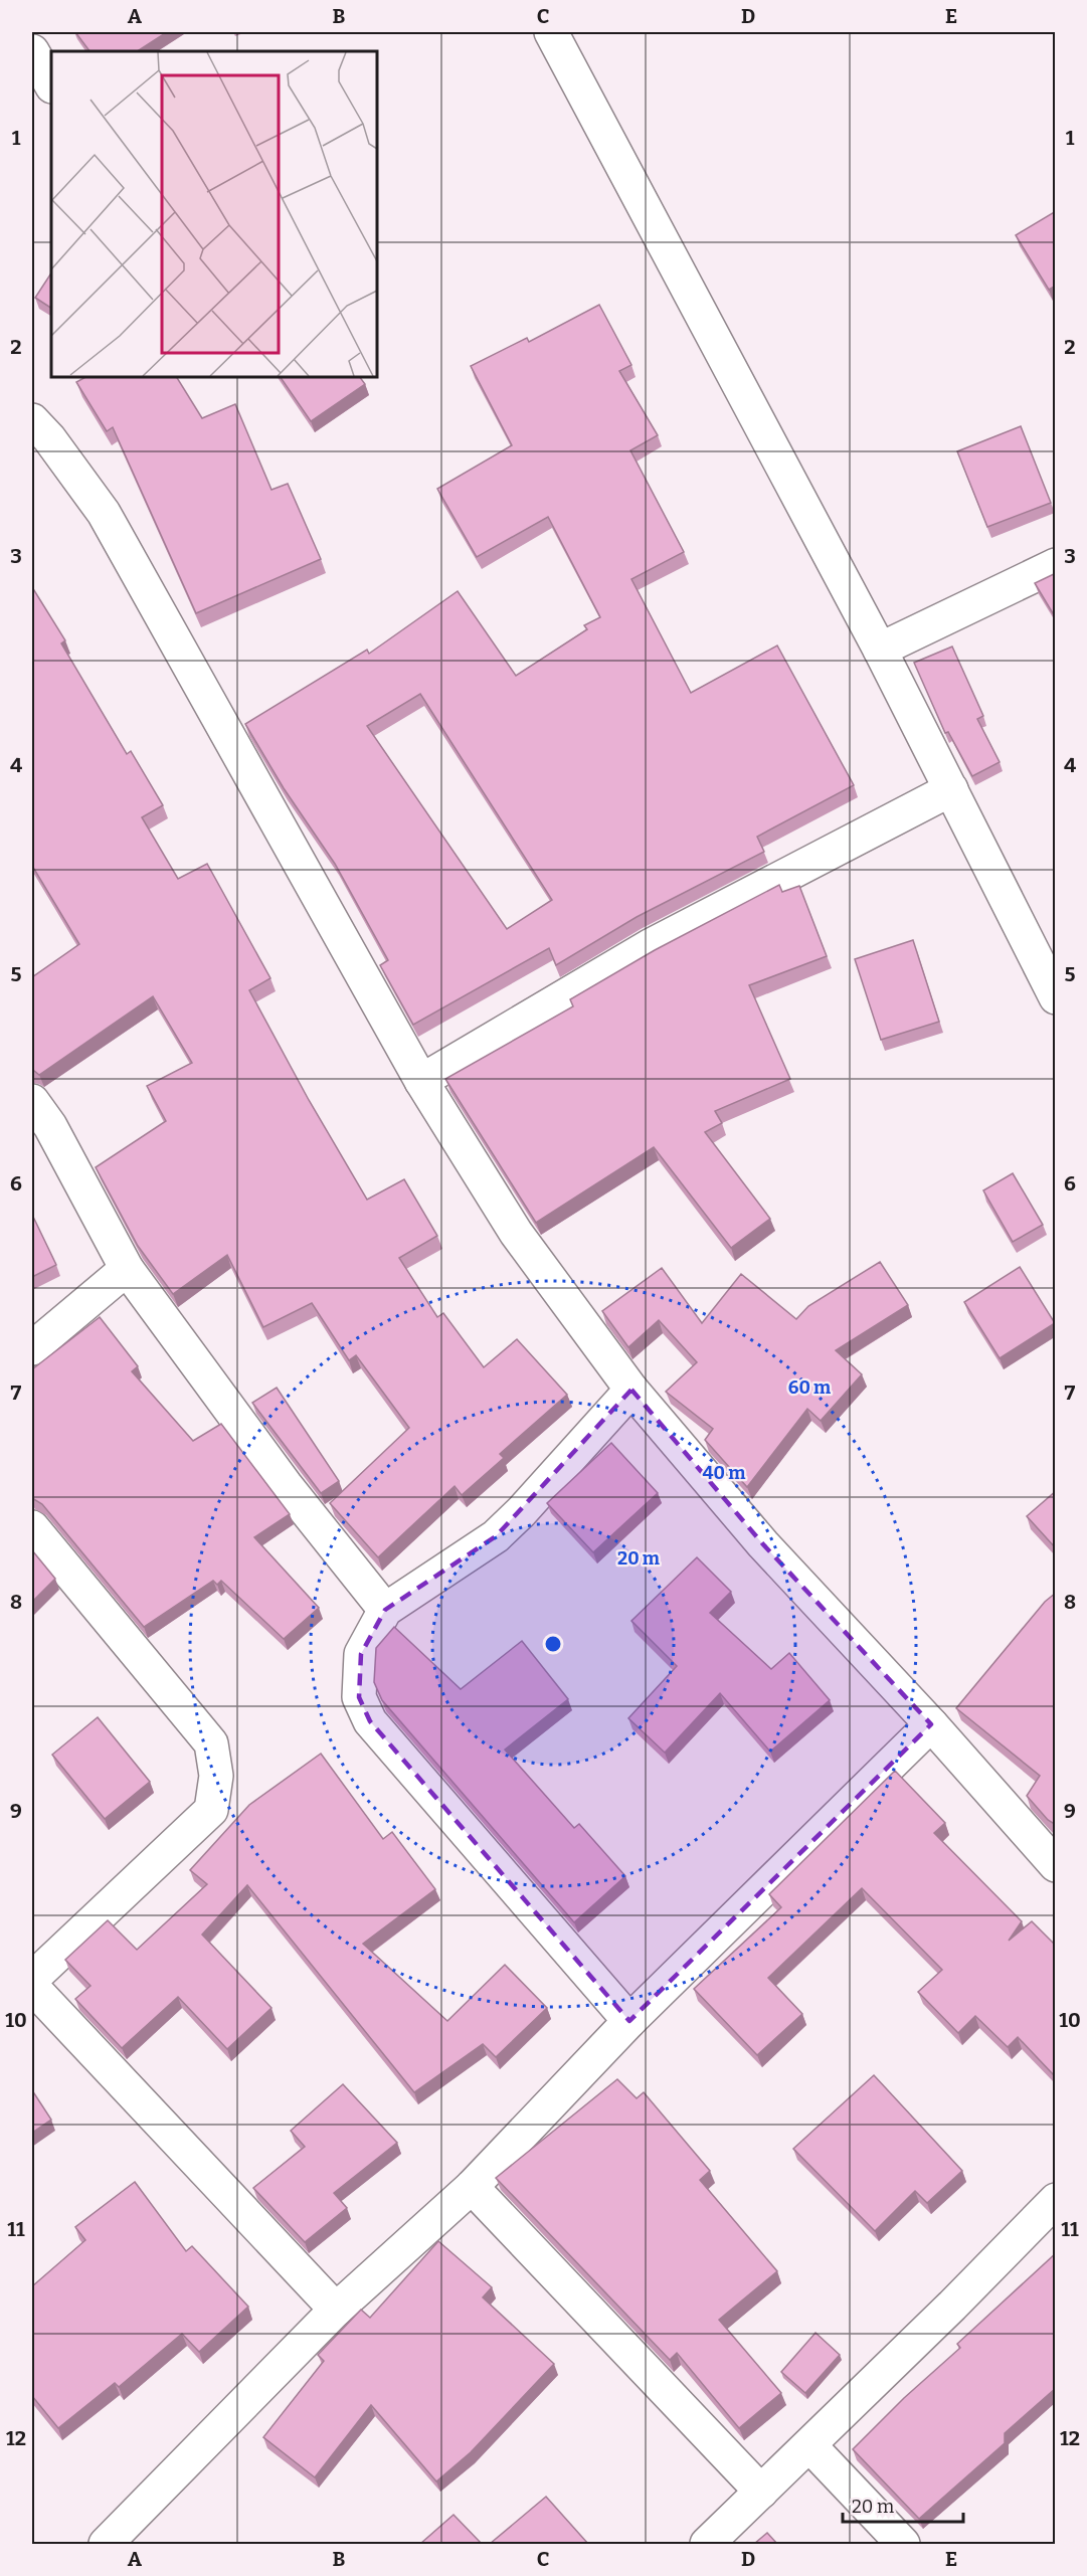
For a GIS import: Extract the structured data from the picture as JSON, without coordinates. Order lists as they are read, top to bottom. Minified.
{"scale_bar":"20 m","grid":{"columns":["A","B","C","D","E"],"rows":["1","2","3","4","5","6","7","8","9","10","11","12"]},"rings":["60 m","40 m","20 m"]}
